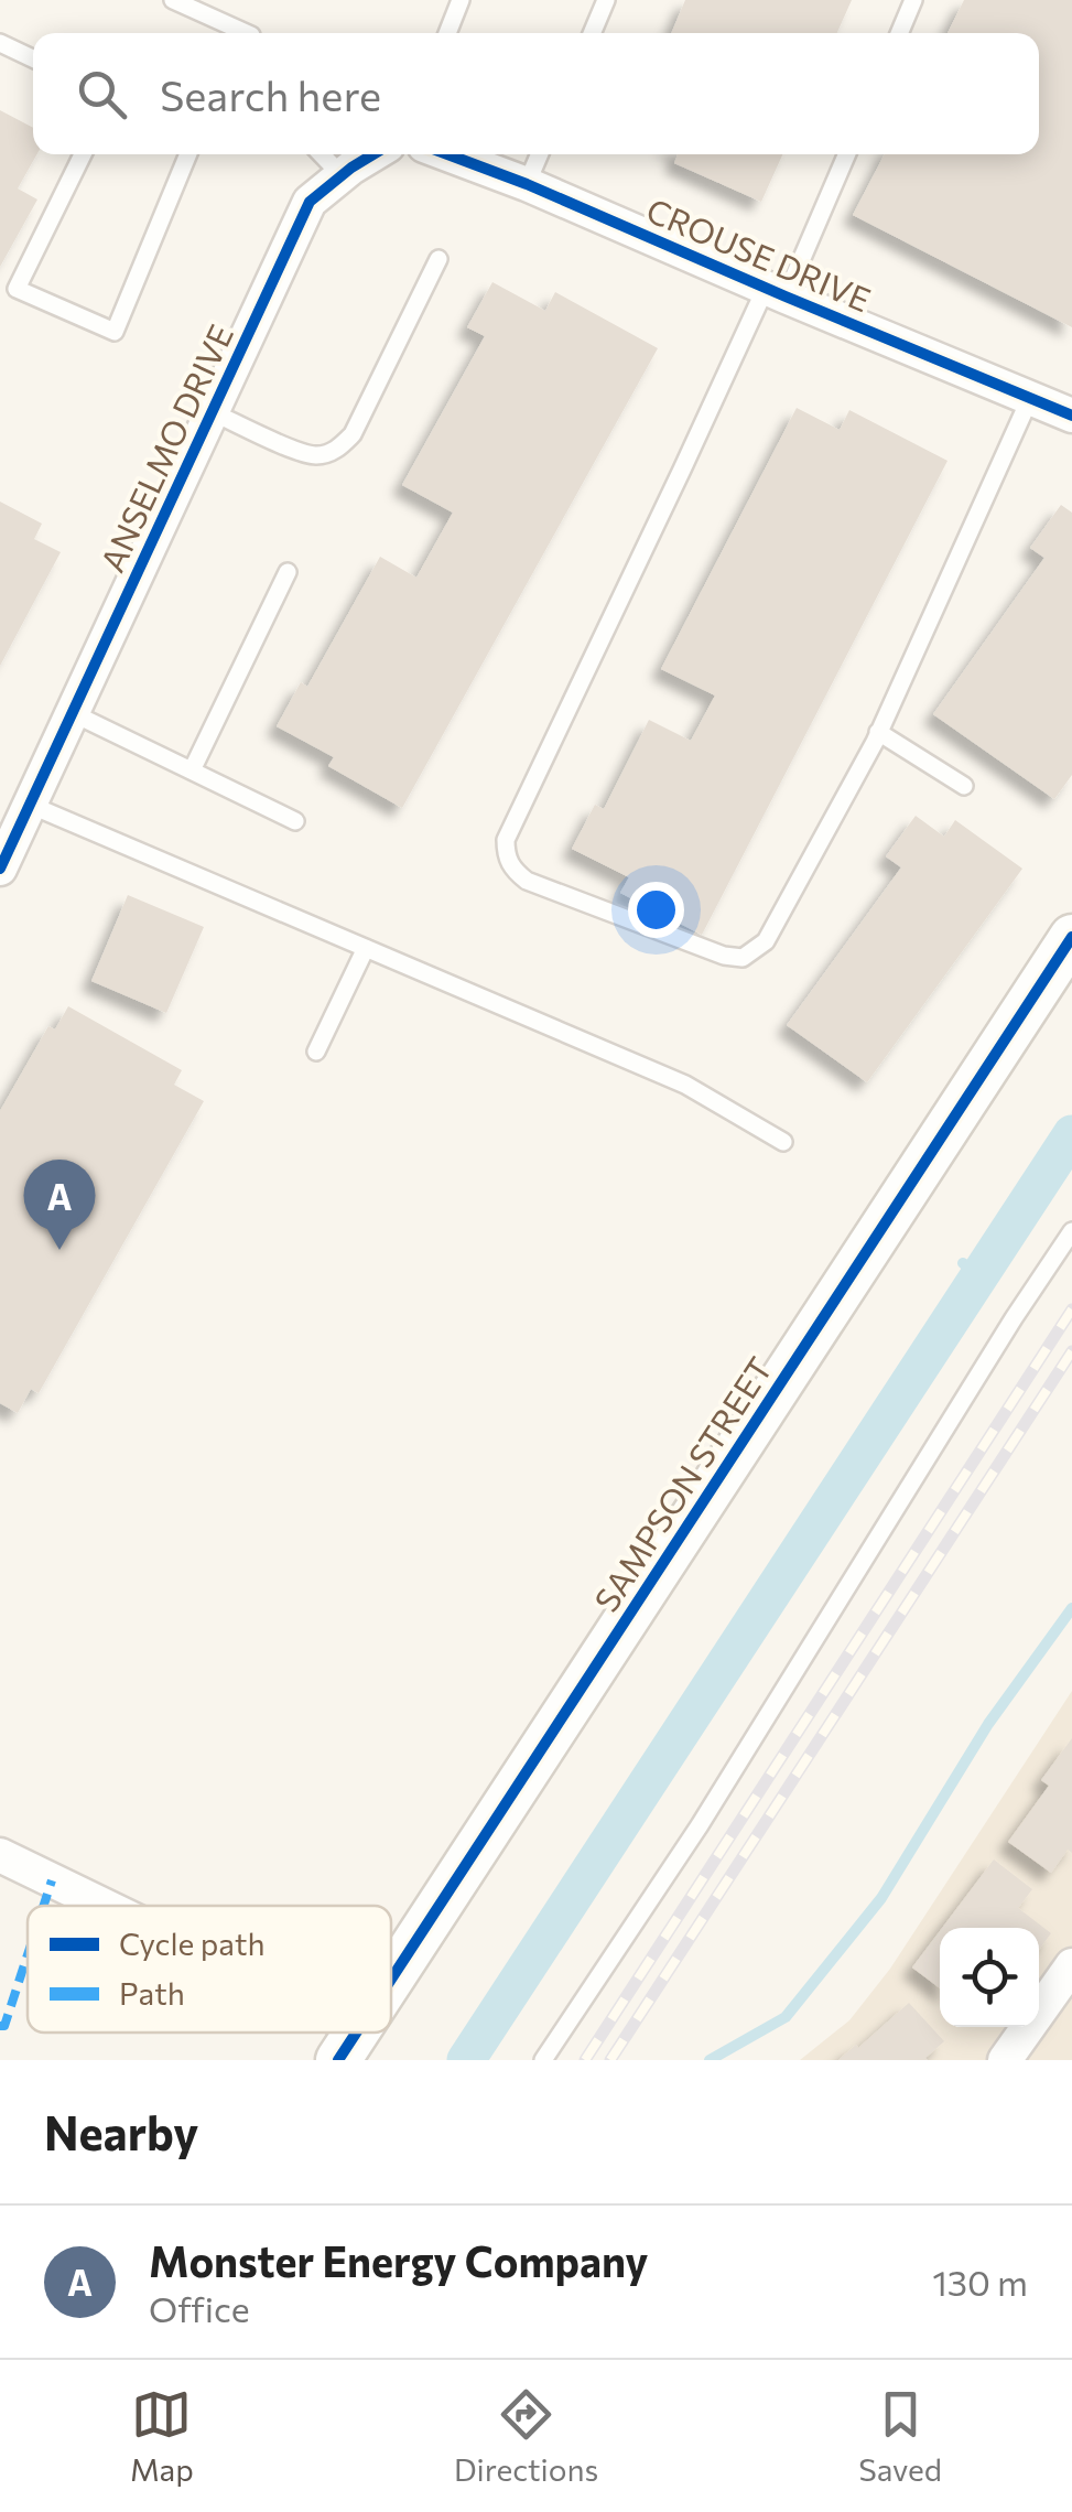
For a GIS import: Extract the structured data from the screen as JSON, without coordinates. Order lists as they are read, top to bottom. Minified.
{"streets":{"street":["CROUSE DRIVE","ANSELMO DRIVE","SAMPSON STREET"]},"legend":["Cycle path","Path"],"page":{"search":"Search here","pins":"A","heading":"Nearby","list":[{"mark":"A","name":"Monster Energy Company","note":"Office","value":"130 m"}],"nav":["Map","Directions","Saved"]}}
